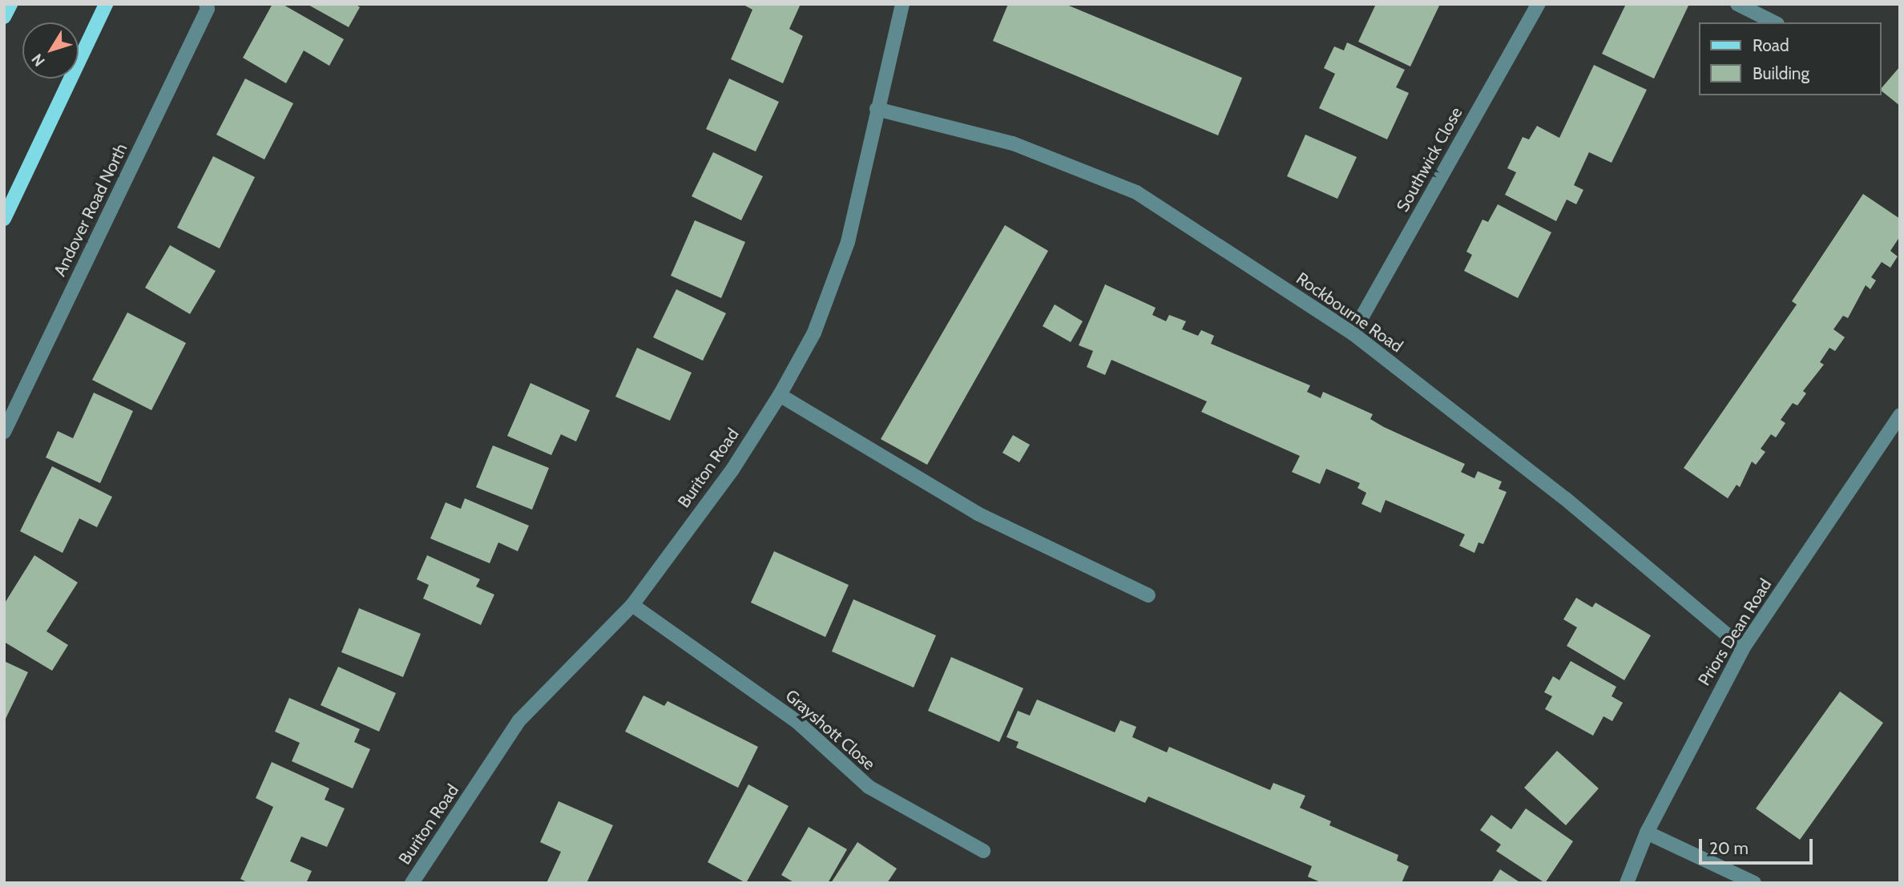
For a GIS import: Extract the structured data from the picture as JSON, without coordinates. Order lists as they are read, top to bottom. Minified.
{"streets":{"street":["Southwick Close","Andover Road North","Rockbourne Road","Buriton Road","Priors Dean Road","Grayshott Close"]},"crossings":[["Southwick Close","Rockbourne Road"],["Rockbourne Road","Buriton Road"],["Rockbourne Road","Priors Dean Road"],["Buriton Road","Grayshott Close"]],"legend":["Road","Building"],"scale_bar":"20 m","north":"bottom left"}
